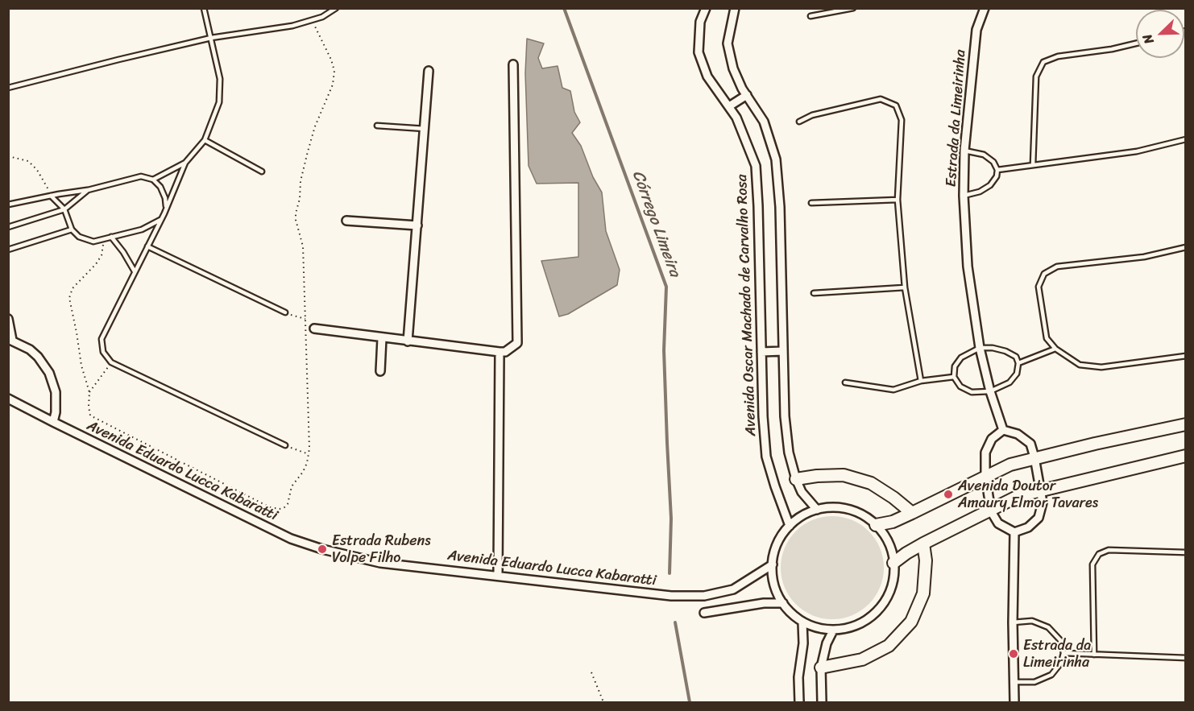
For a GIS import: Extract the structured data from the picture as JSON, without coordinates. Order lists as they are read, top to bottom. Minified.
{"streets":{"street":["Estrada da Limeirinha","Avenida Oscar Machado de Carvalho Rosa","Avenida Eduardo Lucca Kabaratti"]},"crossings":[["Avenida Oscar Machado de Carvalho Rosa","Avenida Eduardo Lucca Kabaratti"]],"water":["Córrego Limeira"],"places":["Avenida Doutor Amaury Elmor Tavares","Estrada Rubens Volpe Filho","Estrada da Limeirinha"],"north":"bottom left"}
